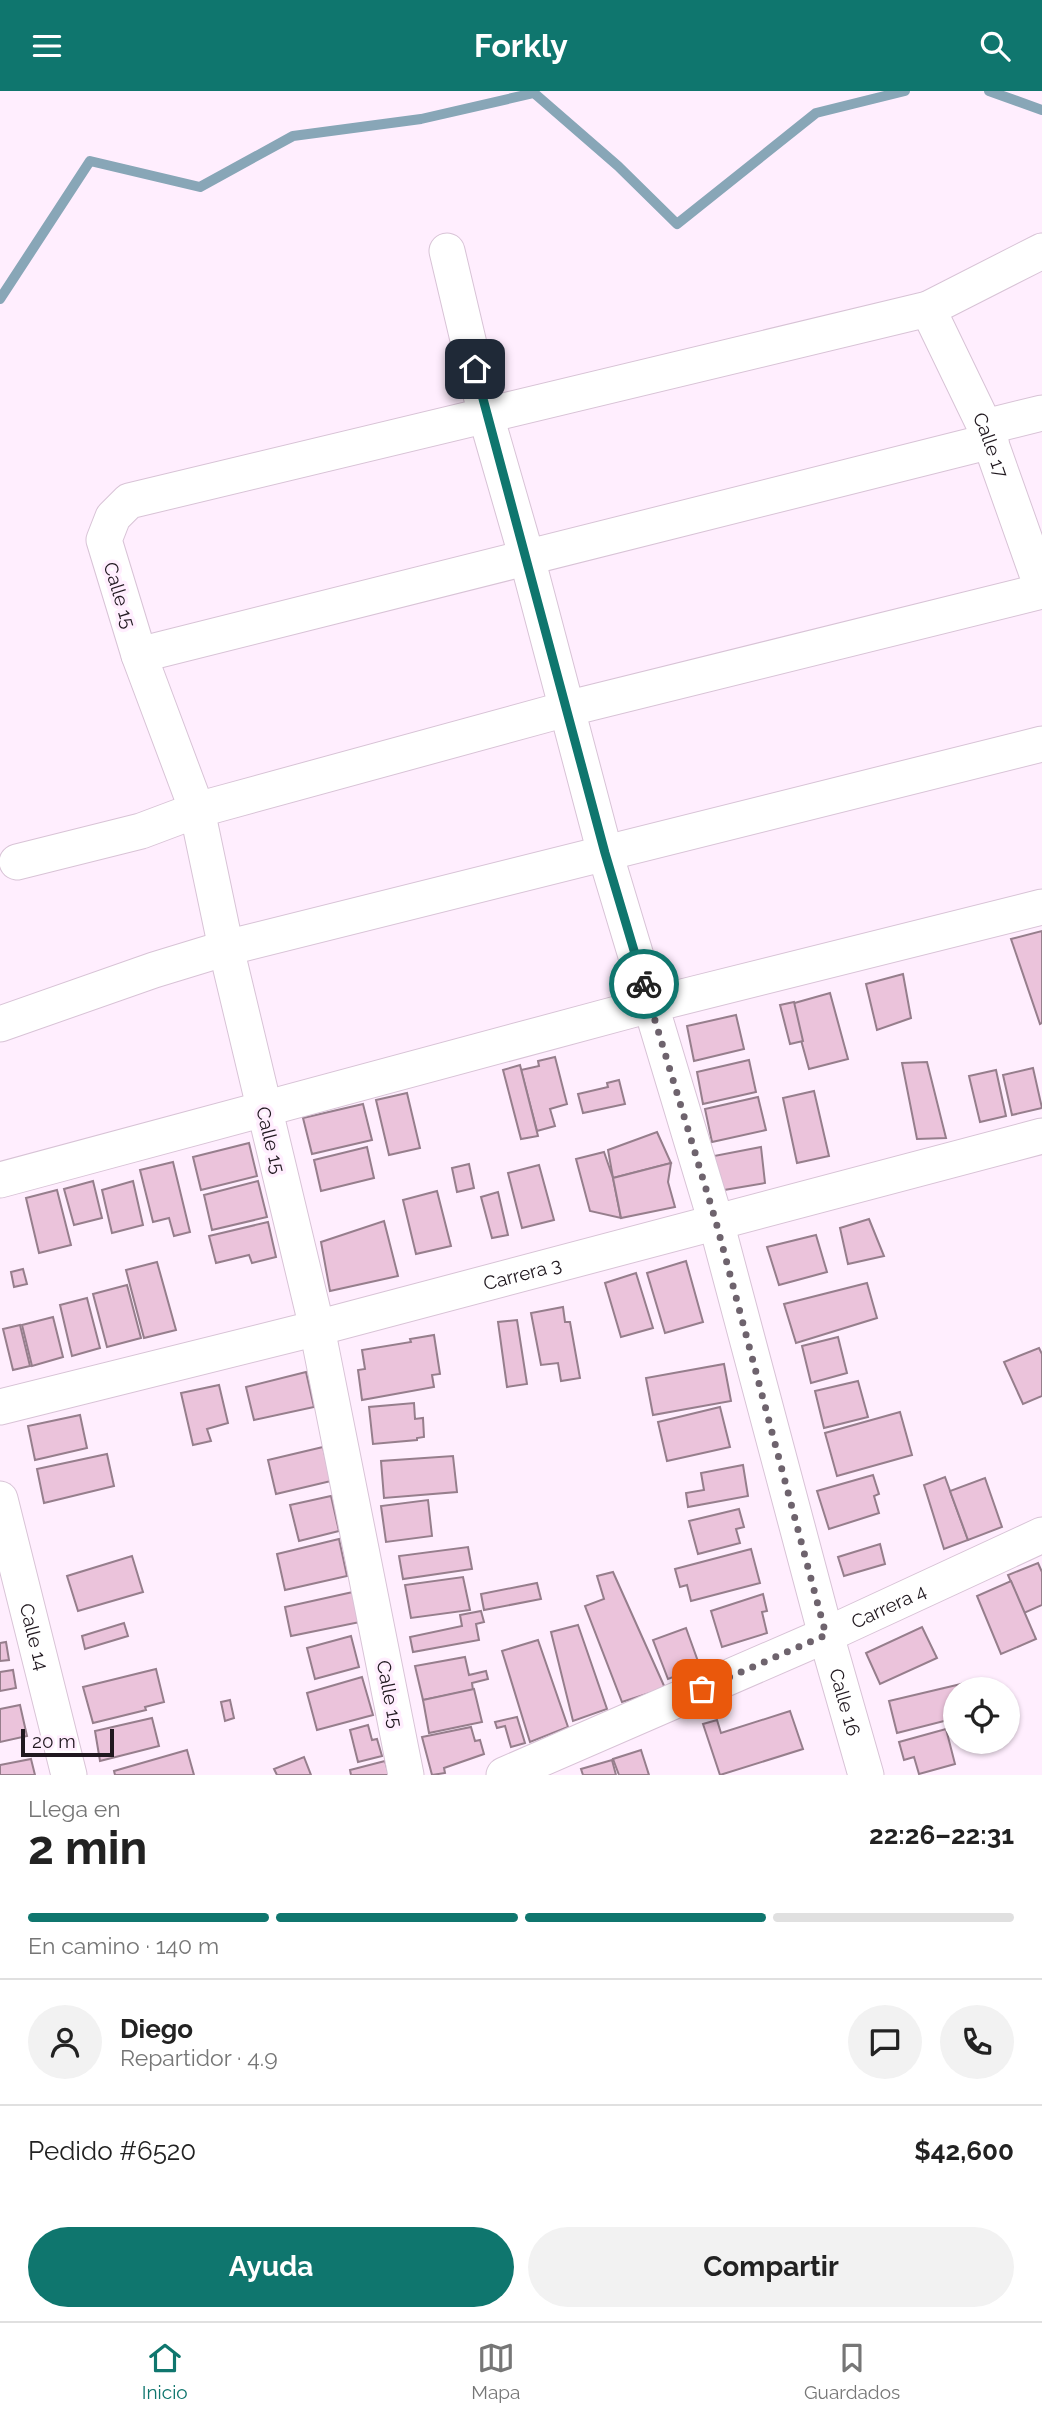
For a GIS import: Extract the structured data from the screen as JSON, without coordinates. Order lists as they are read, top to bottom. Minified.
{"streets":{"street":["Calle 17","Calle 15","Carrera 3","Carrera 4","Calle 14","Calle 16"]},"crossings":[["Calle 15","Carrera 3"],["Calle 15","Calle 16"],["Carrera 3","Calle 16"],["Carrera 4","Calle 16"]],"scale_bar":"20 m","page":{"header":"Forkly","scale":"20 m","heading":["2 min","Llega en","22:26–22:31"],"panel":["Diego","Repartidor · 4.9","Pedido #6520","$42,600"],"bar":"En camino · 140 m","buttons":["Ayuda","Compartir"],"tabs":["Inicio","Mapa","Guardados"]}}
